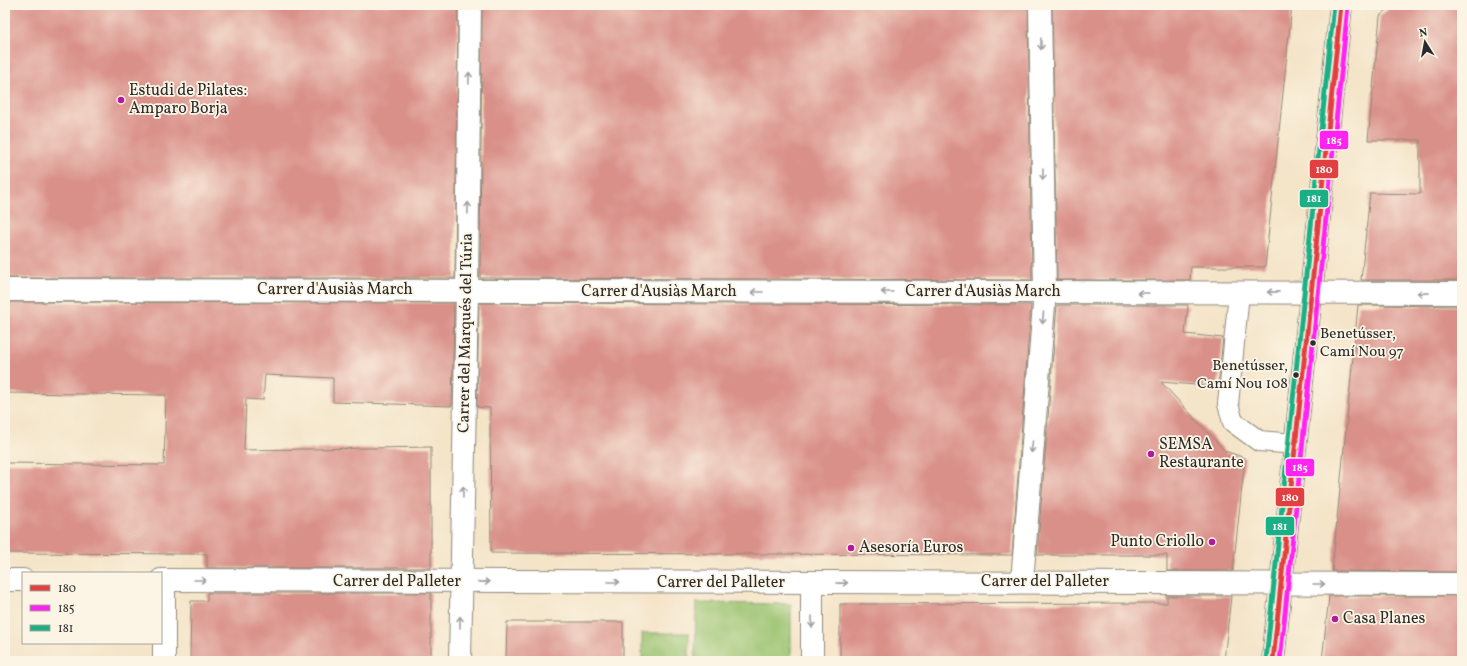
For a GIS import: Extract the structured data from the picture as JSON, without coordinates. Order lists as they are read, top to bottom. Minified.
{"streets":{"street":["Carrer d'Ausiàs March","Carrer del Marqués del Túria","Carrer del Palleter"]},"crossings":[["Carrer d'Ausiàs March","Carrer del Marqués del Túria"],["Carrer del Marqués del Túria","Carrer del Palleter"]],"one_way":["Carrer d'Ausiàs March","Carrer del Marqués del Túria","Carrer del Palleter"],"places":["Estudi de Pilates: Amparo Borja","Benetússer, Camí Nou 97","Benetússer, Camí Nou 108","SEMSA Restaurante","Punto Criollo","Asesoría Euros","Casa Planes"],"lines":["transit line 180","transit line 181","transit line 185"],"legend":["180","185","181"],"north":"top"}
